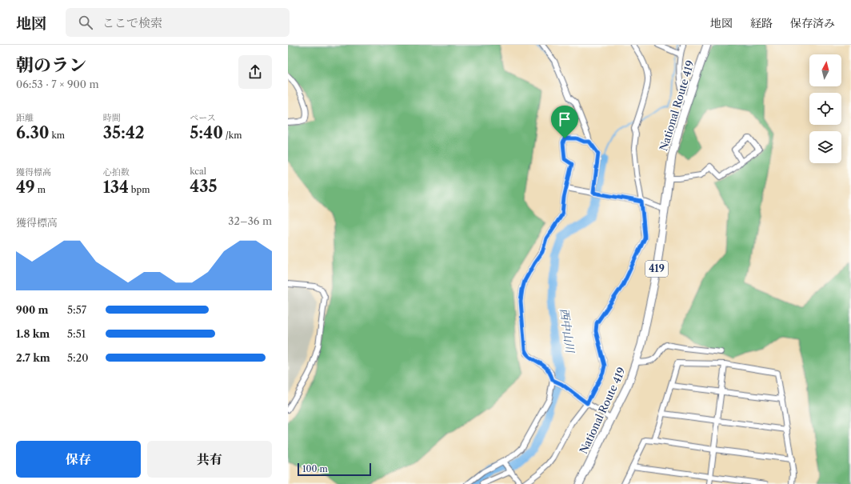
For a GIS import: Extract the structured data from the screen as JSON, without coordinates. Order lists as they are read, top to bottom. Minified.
{"streets":{"highway":["National Route 419","419"]},"water":["西中山川"],"scale_bar":"100 m","north":"top","page":{"header":"地図","search":"ここで検索","nav":["地図","経路","保存済み"],"heading":["朝のラン","06:53 · 7 × 900 m"],"stats":[["距離","6.30 km"],["時間","35:42"],["ペース","5:40 /km"],["獲得標高","49 m"],["心拍数","134 bpm"],["kcal","435"]],"chart":["獲得標高","32–36 m"],"list":[{"name":"900 m","note":"5:57"},{"name":"1.8 km","note":"5:51"},{"name":"2.7 km","note":"5:20"}],"buttons":["保存","共有"],"scale":"100 m"}}
